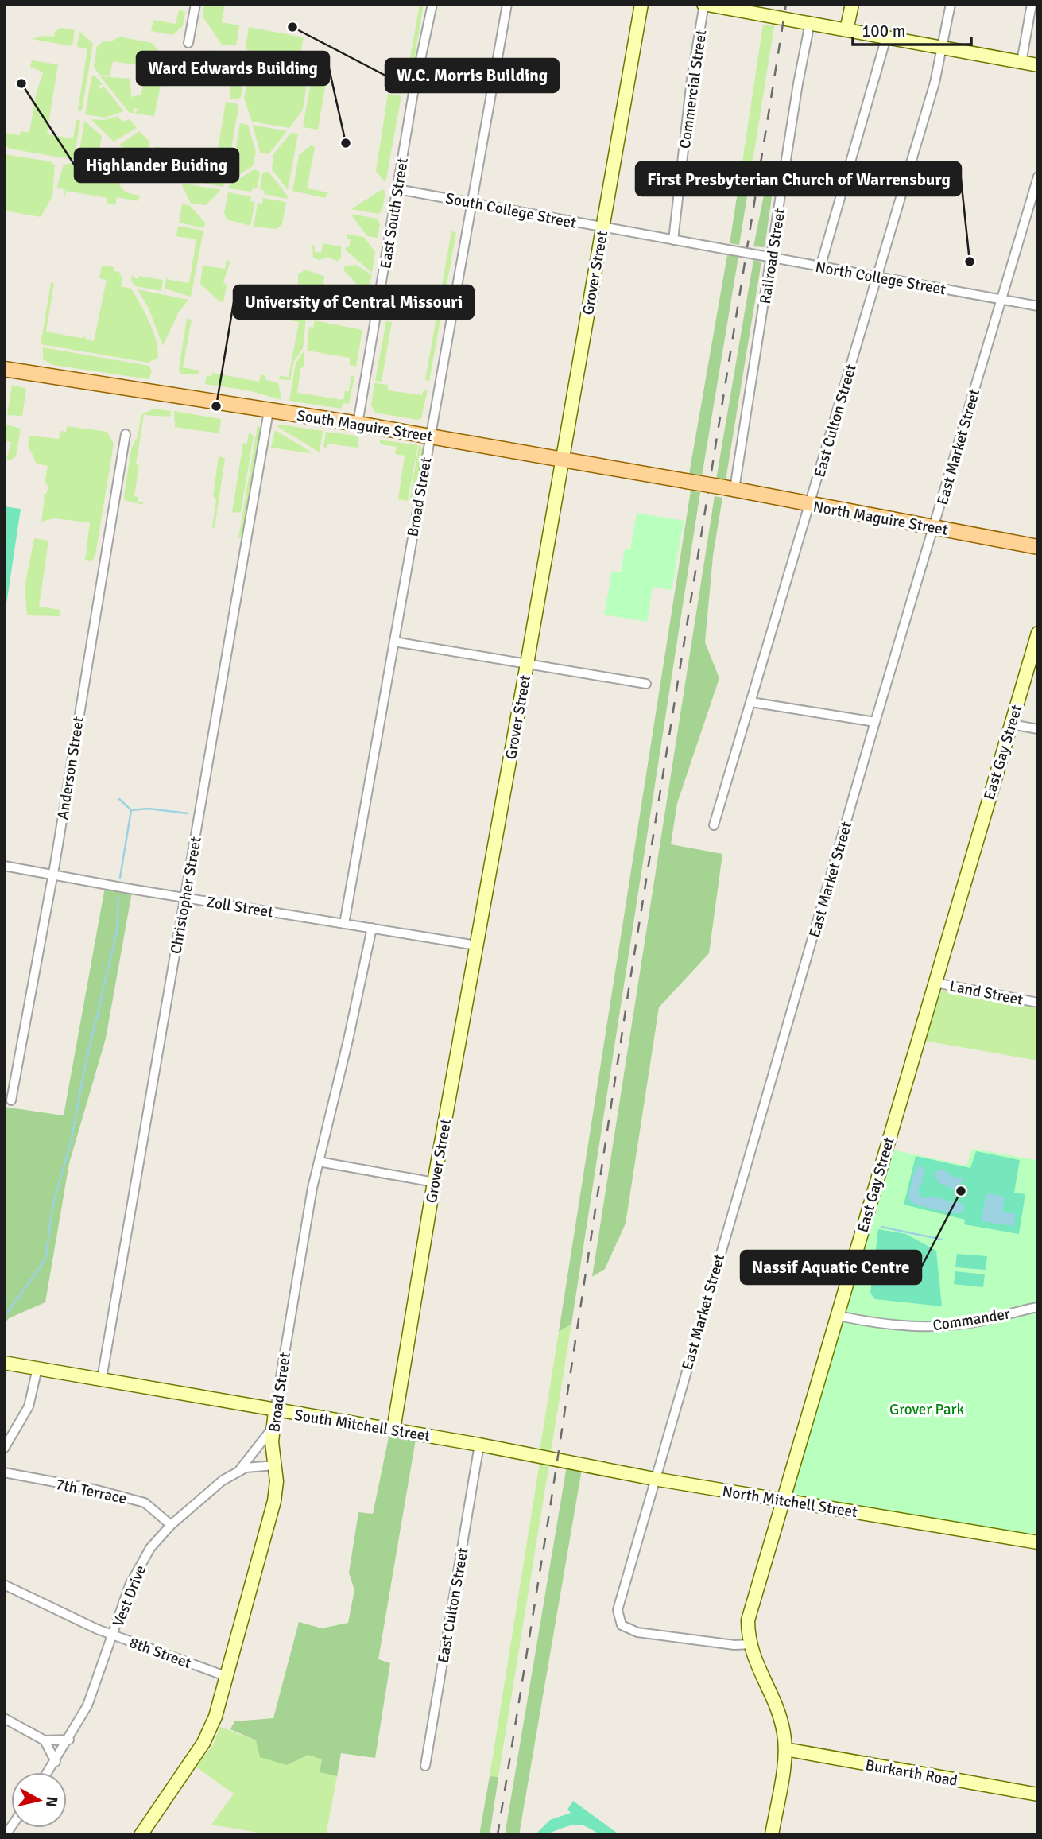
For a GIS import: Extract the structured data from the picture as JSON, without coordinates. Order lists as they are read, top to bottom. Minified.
{"streets":{"main road":["South Maguire Street","North Maguire Street"],"street":["Commercial Street","South College Street","East South Street","Railroad Street","Grover Street","North College Street","East Culton Street","East Market Street","Broad Street","East Gay Street","Anderson Street","Christopher Street","Zoll Street","Land Street","Commander","South Mitchell Street","7th Terrace","North Mitchell Street","Vest Drive","8th Street","Burkarth Road"]},"crossings":[["Commercial Street","South College Street"],["South College Street","East South Street"],["South College Street","Grover Street"],["South College Street","North College Street"],["South College Street","Broad Street"],["East South Street","South Maguire Street"],["Railroad Street","North College Street"],["Railroad Street","South Maguire Street"],["Railroad Street","North Maguire Street"],["Grover Street","South Maguire Street"],["Grover Street","Zoll Street"],["Grover Street","South Mitchell Street"],["North College Street","East Culton Street"],["North College Street","East Market Street"],["East Culton Street","North Maguire Street"],["East Culton Street","South Mitchell Street"],["South Maguire Street","Broad Street"],["South Maguire Street","North Maguire Street"],["South Maguire Street","Christopher Street"],["East Market Street","North Maguire Street"],["East Market Street","East Gay Street"],["East Market Street","North Mitchell Street"],["Broad Street","Zoll Street"],["Broad Street","South Mitchell Street"],["Broad Street","Vest Drive"],["Broad Street","8th Street"],["East Gay Street","Land Street"],["East Gay Street","Commander"],["East Gay Street","North Mitchell Street"],["East Gay Street","Burkarth Road"],["Anderson Street","Zoll Street"],["Christopher Street","Zoll Street"],["Christopher Street","South Mitchell Street"],["South Mitchell Street","North Mitchell Street"],["7th Terrace","Vest Drive"],["Vest Drive","8th Street"]],"parks":["Grover Park"],"places":["W.C. Morris Building","Highlander Buiding","Ward Edwards Building","First Presbyterian Church of Warrensburg","University of Central Missouri","Nassif Aquatic Centre"],"scale_bar":"100 m","north":"right"}
